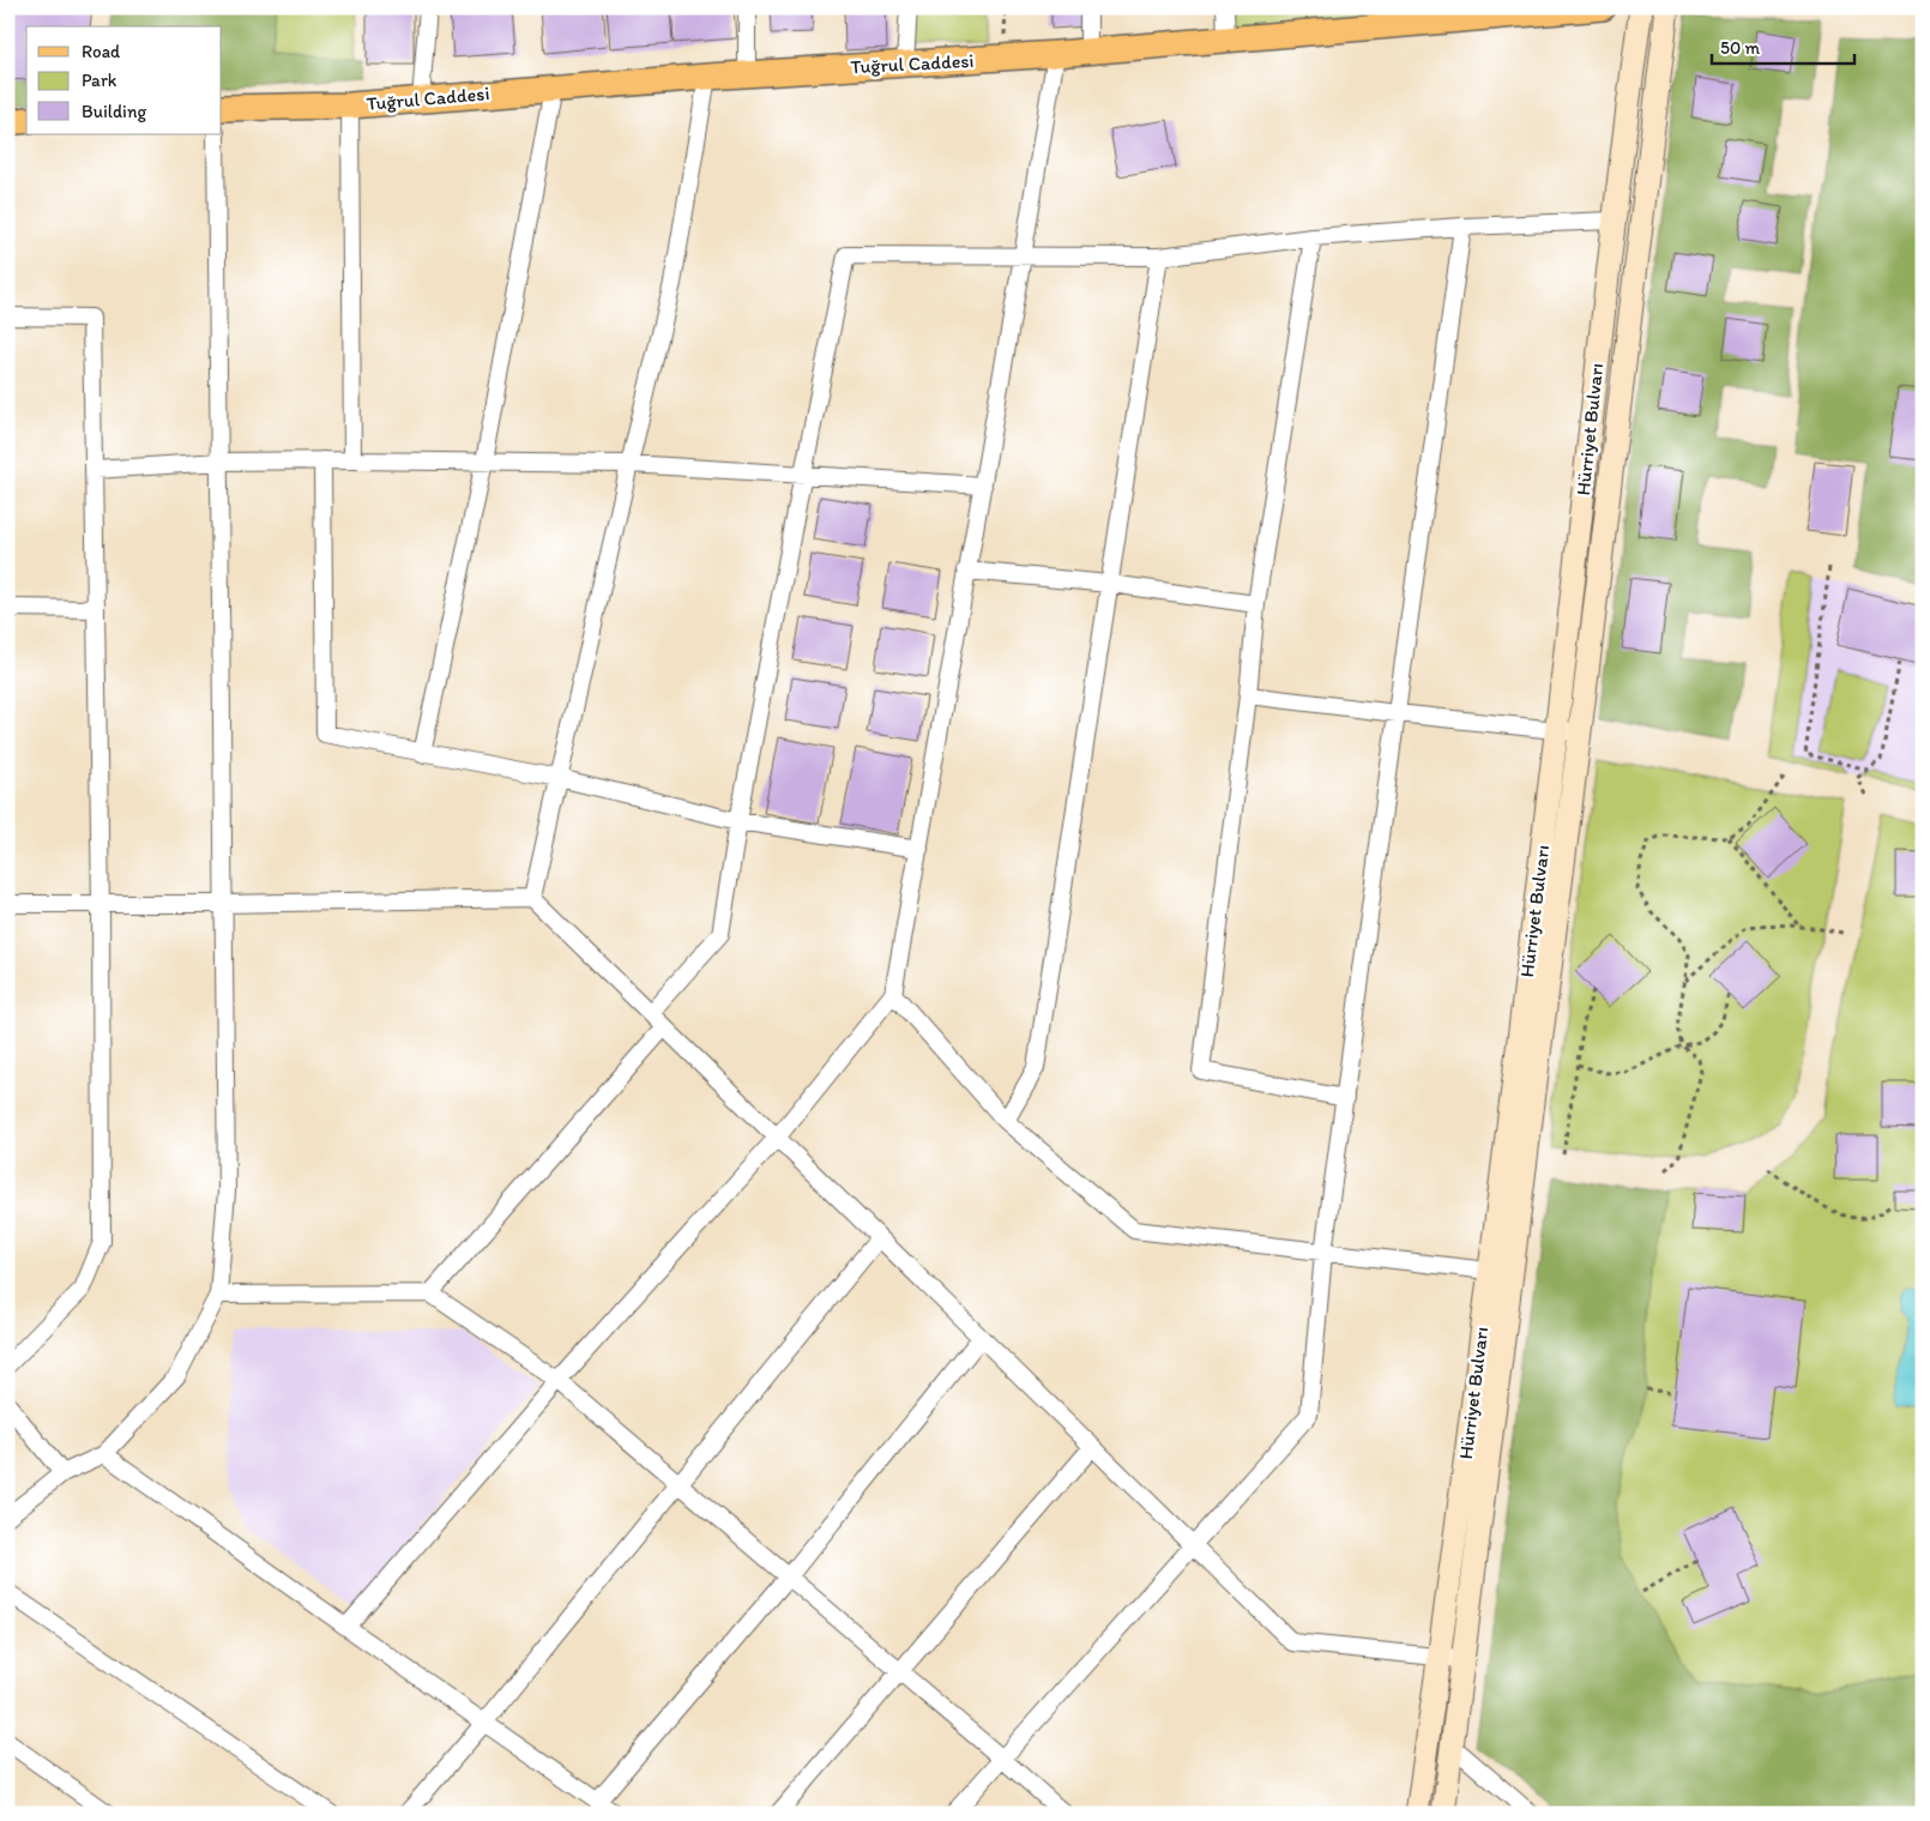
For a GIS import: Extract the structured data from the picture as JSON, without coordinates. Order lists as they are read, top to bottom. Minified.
{"streets":{"main road":["Tuğrul Caddesi","Hürriyet Bulvarı"]},"legend":["Road","Park","Building"],"scale_bar":"50 m"}
